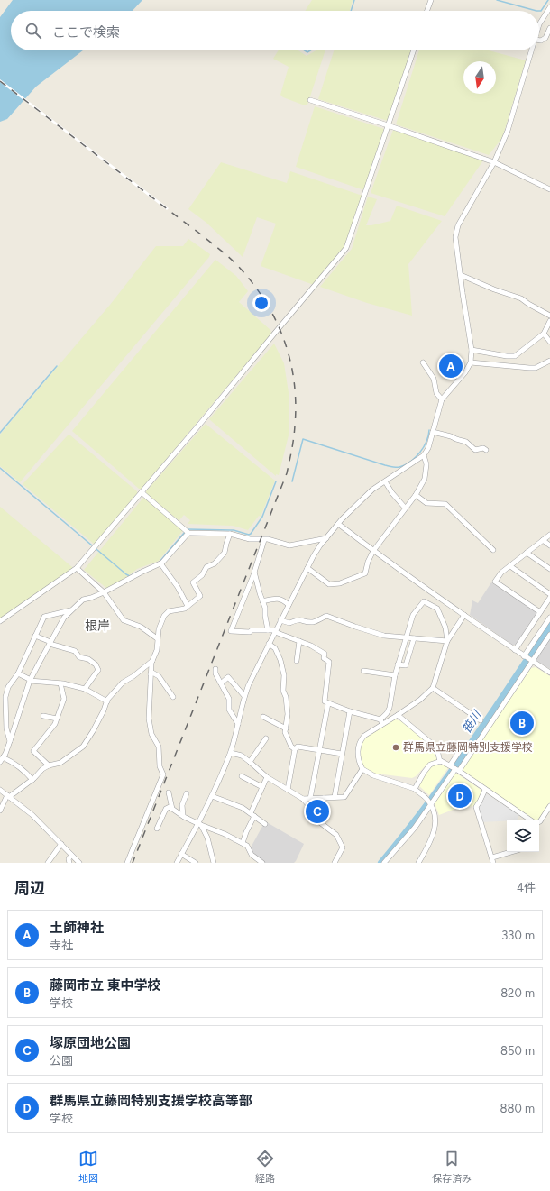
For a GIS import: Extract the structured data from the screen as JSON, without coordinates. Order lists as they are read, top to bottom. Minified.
{"districts":["根岸"],"water":["笹川"],"places":["群馬県立藤岡特別支援学校"],"north":"bottom","page":{"search":"ここで検索","pins":["A","B","D","C"],"heading":["周辺","4件"],"list":[{"mark":"A","name":"土師神社","note":"寺社","value":"330 m"},{"mark":"B","name":"藤岡市立 東中学校","note":"学校","value":"820 m"},{"mark":"C","name":"塚原団地公園","note":"公園","value":"850 m"},{"mark":"D","name":"群馬県立藤岡特別支援学校高等部","note":"学校","value":"880 m"}],"nav":["地図","経路","保存済み"]}}
